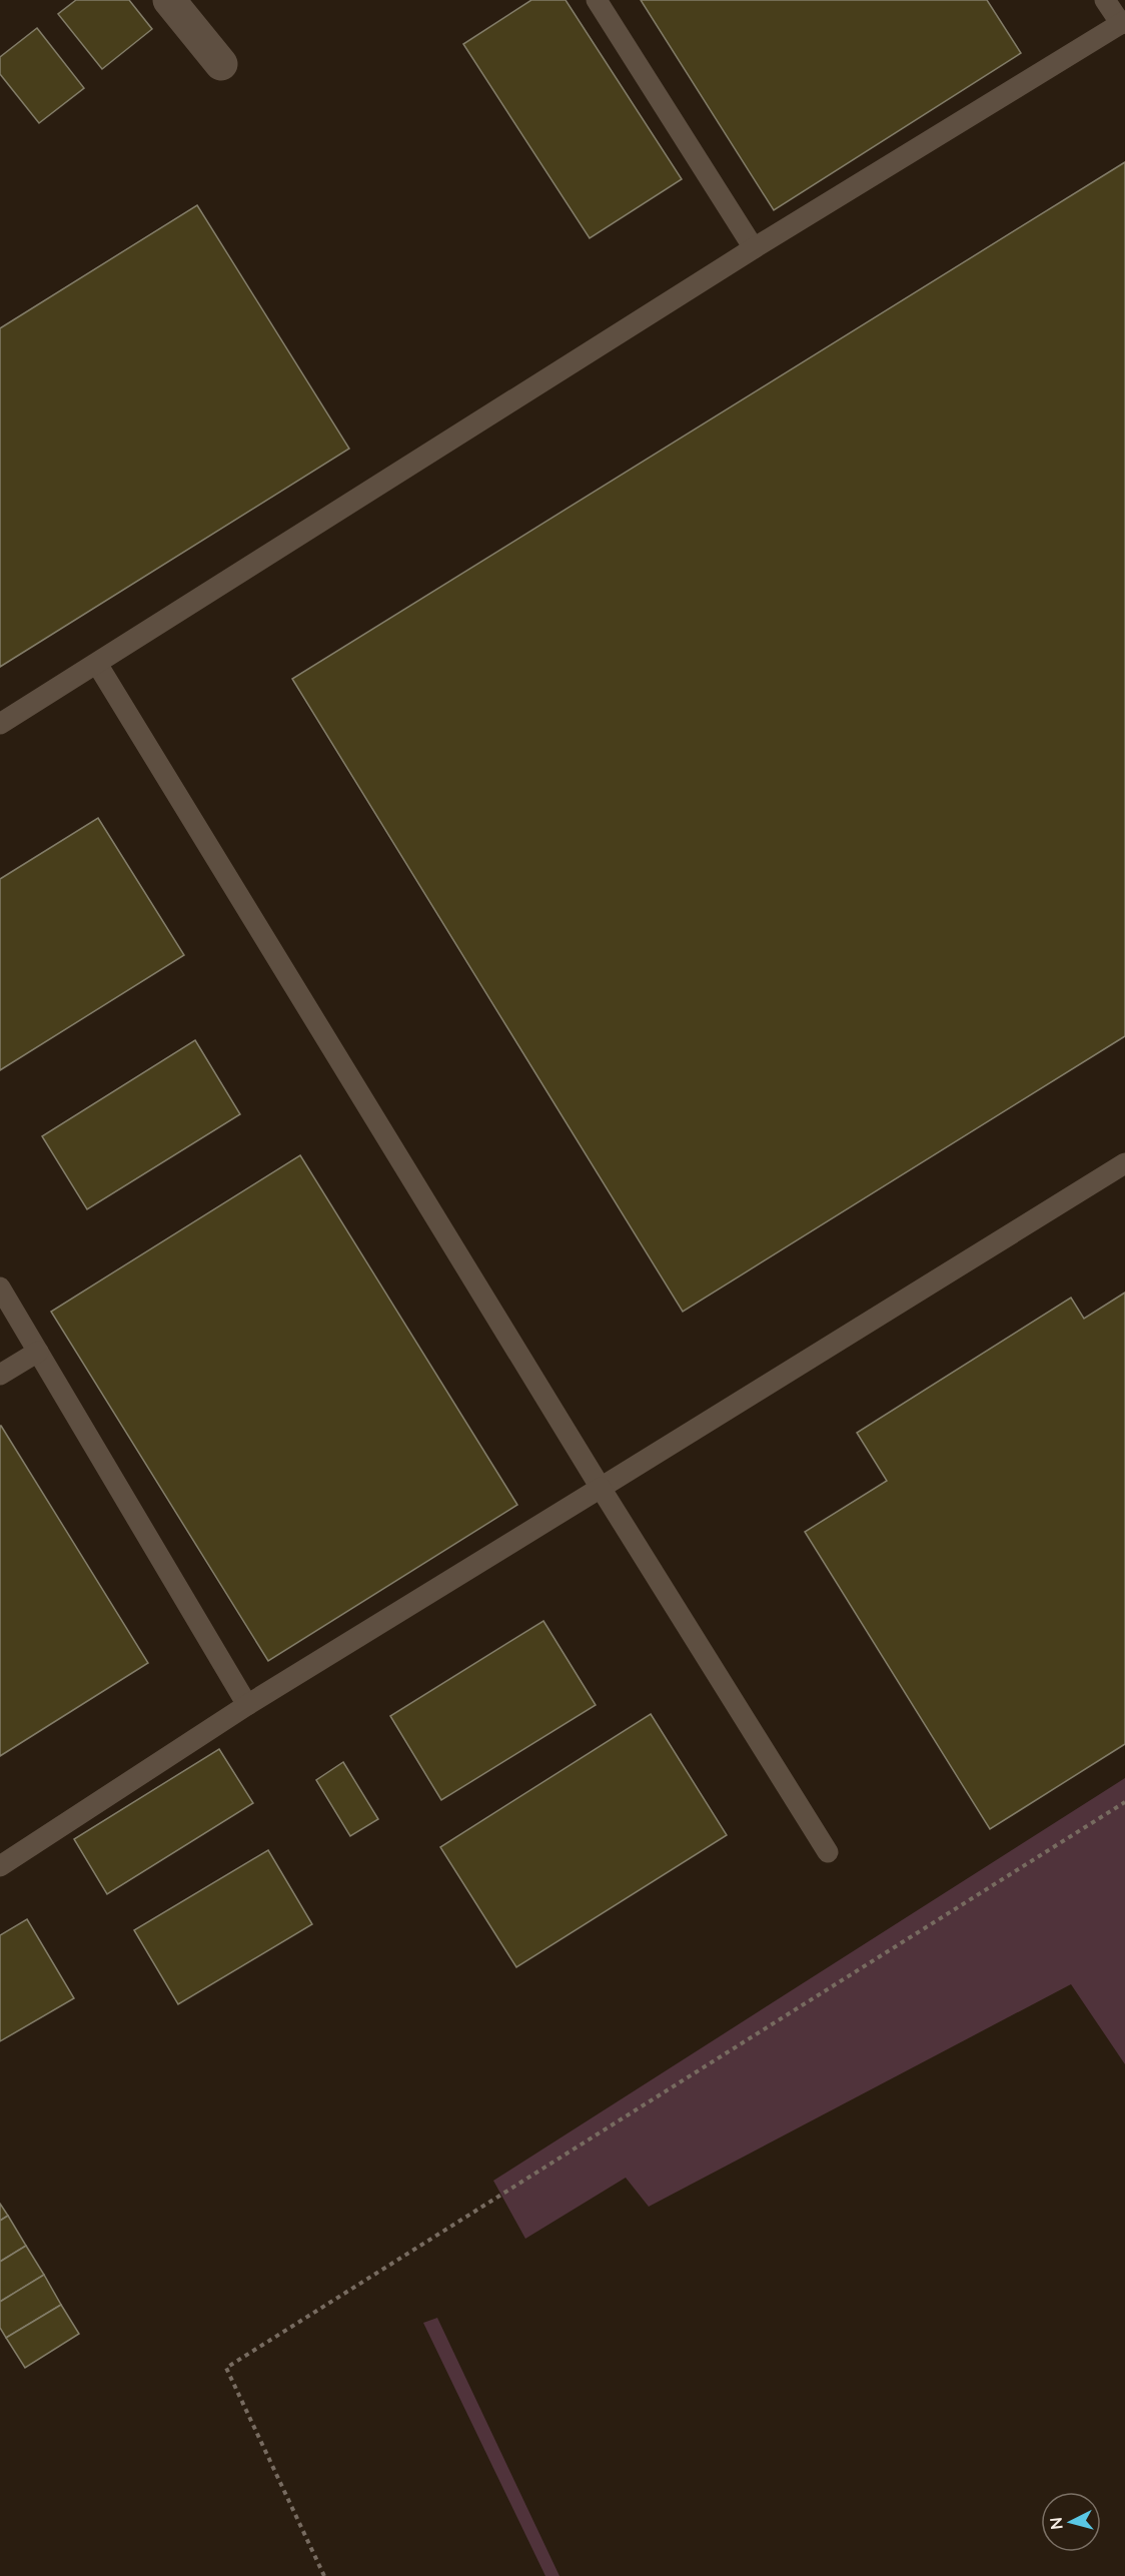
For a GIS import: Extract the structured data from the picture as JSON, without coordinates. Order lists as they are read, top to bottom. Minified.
{"north":"left"}
